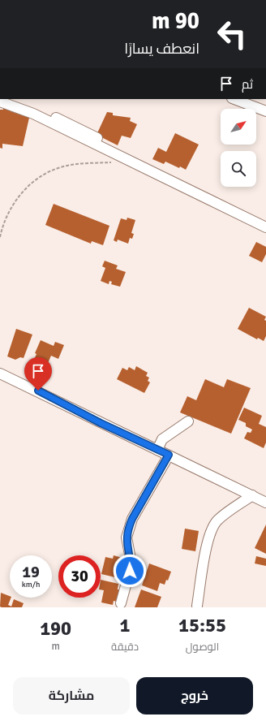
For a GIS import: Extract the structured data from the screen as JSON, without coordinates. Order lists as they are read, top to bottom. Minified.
{"north":"top right","page":{"turn":["90 m","انعطف يسارًا"],"then":"ثم","speed":"19 km/h","limit":"30","eta":["15:55","الوصول","1","دقيقة","190","m"],"buttons":["خروج","مشاركة"]}}
